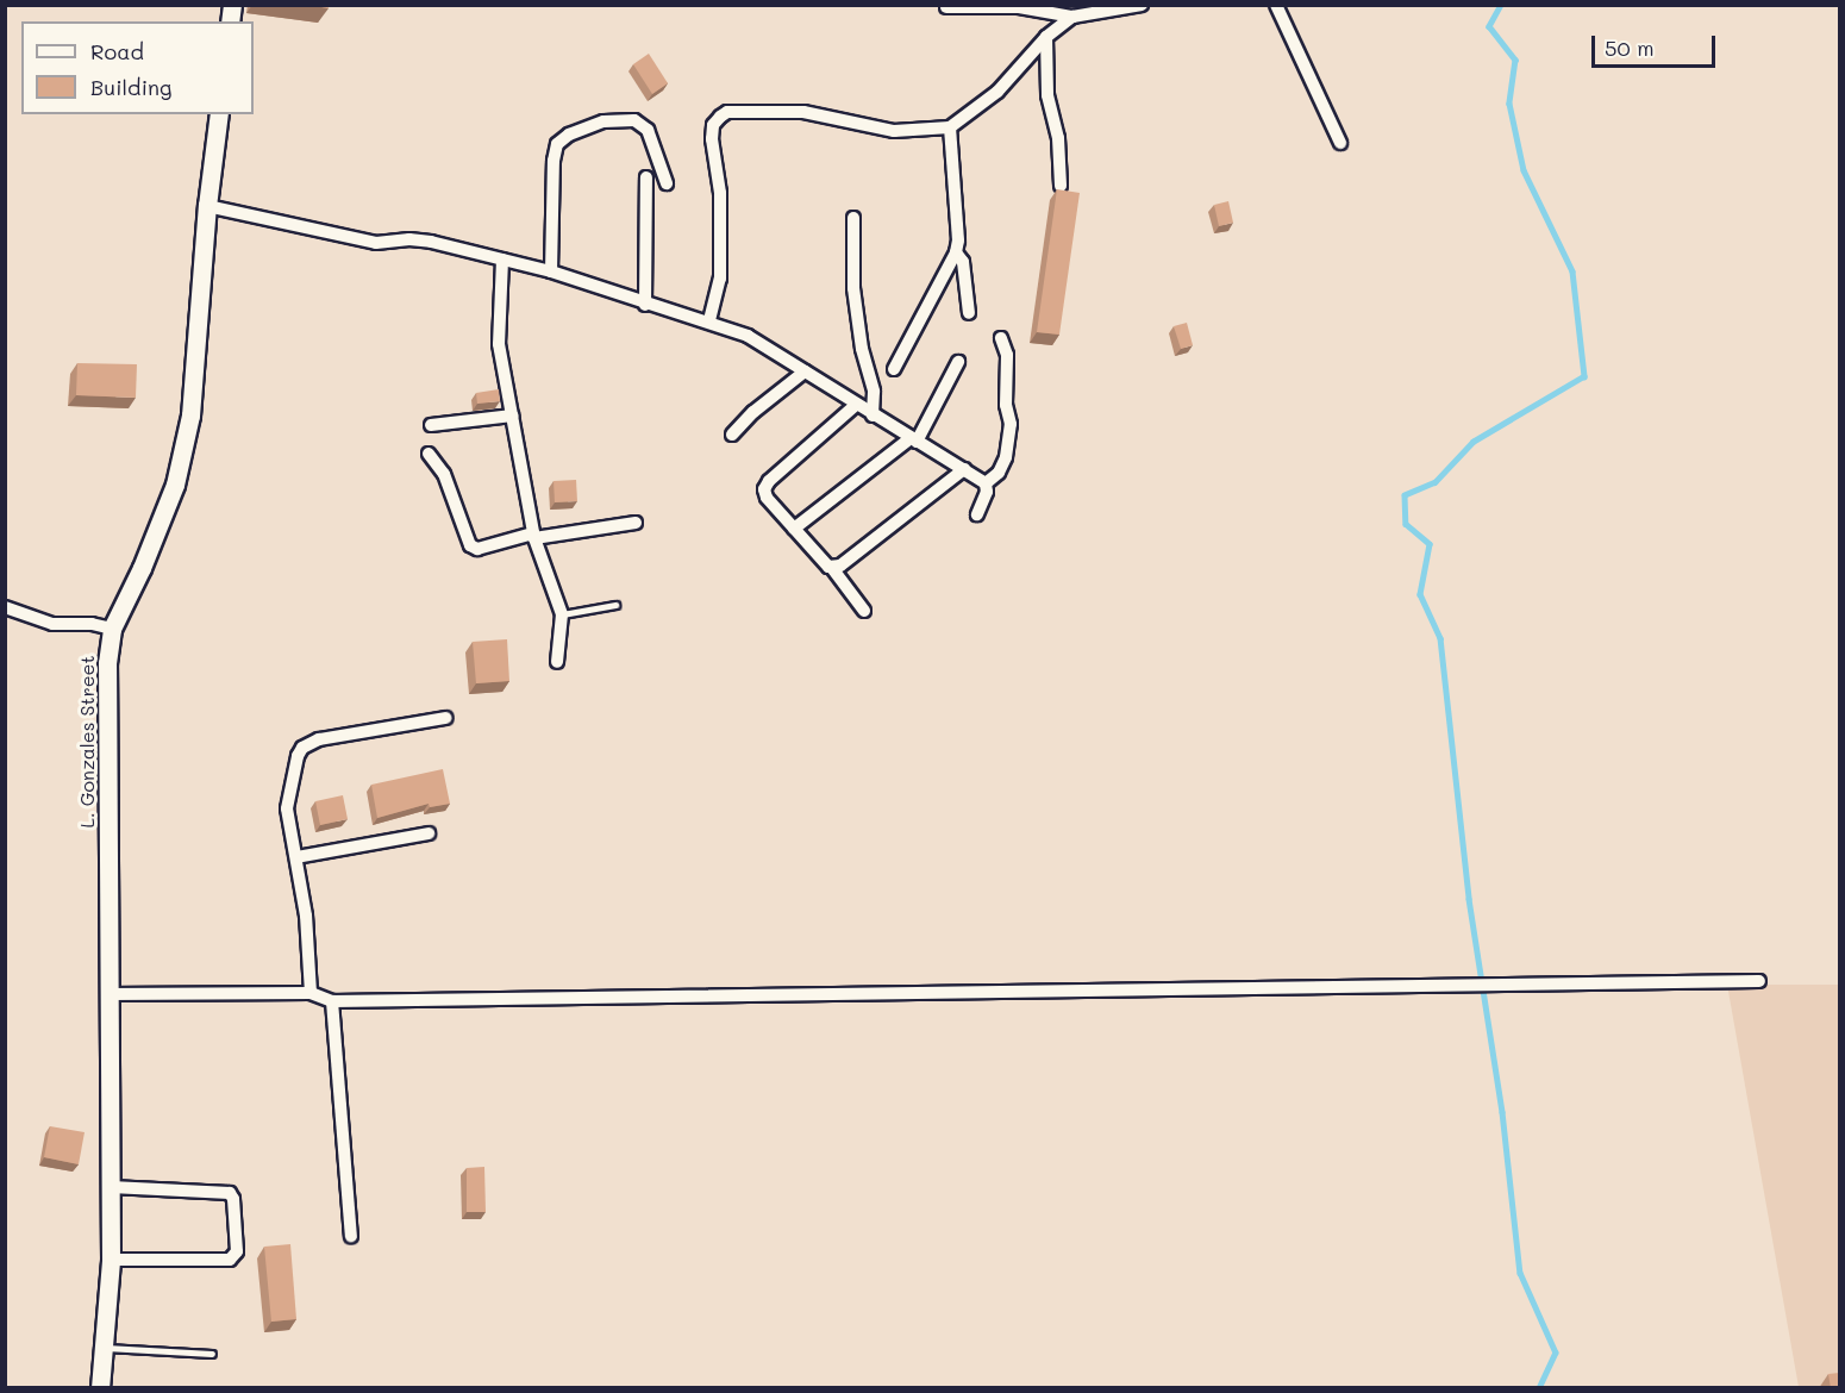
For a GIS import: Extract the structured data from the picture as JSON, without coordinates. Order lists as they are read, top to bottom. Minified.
{"streets":{"street":["L. Gonzales Street"]},"legend":["Road","Building"],"scale_bar":"50 m"}
